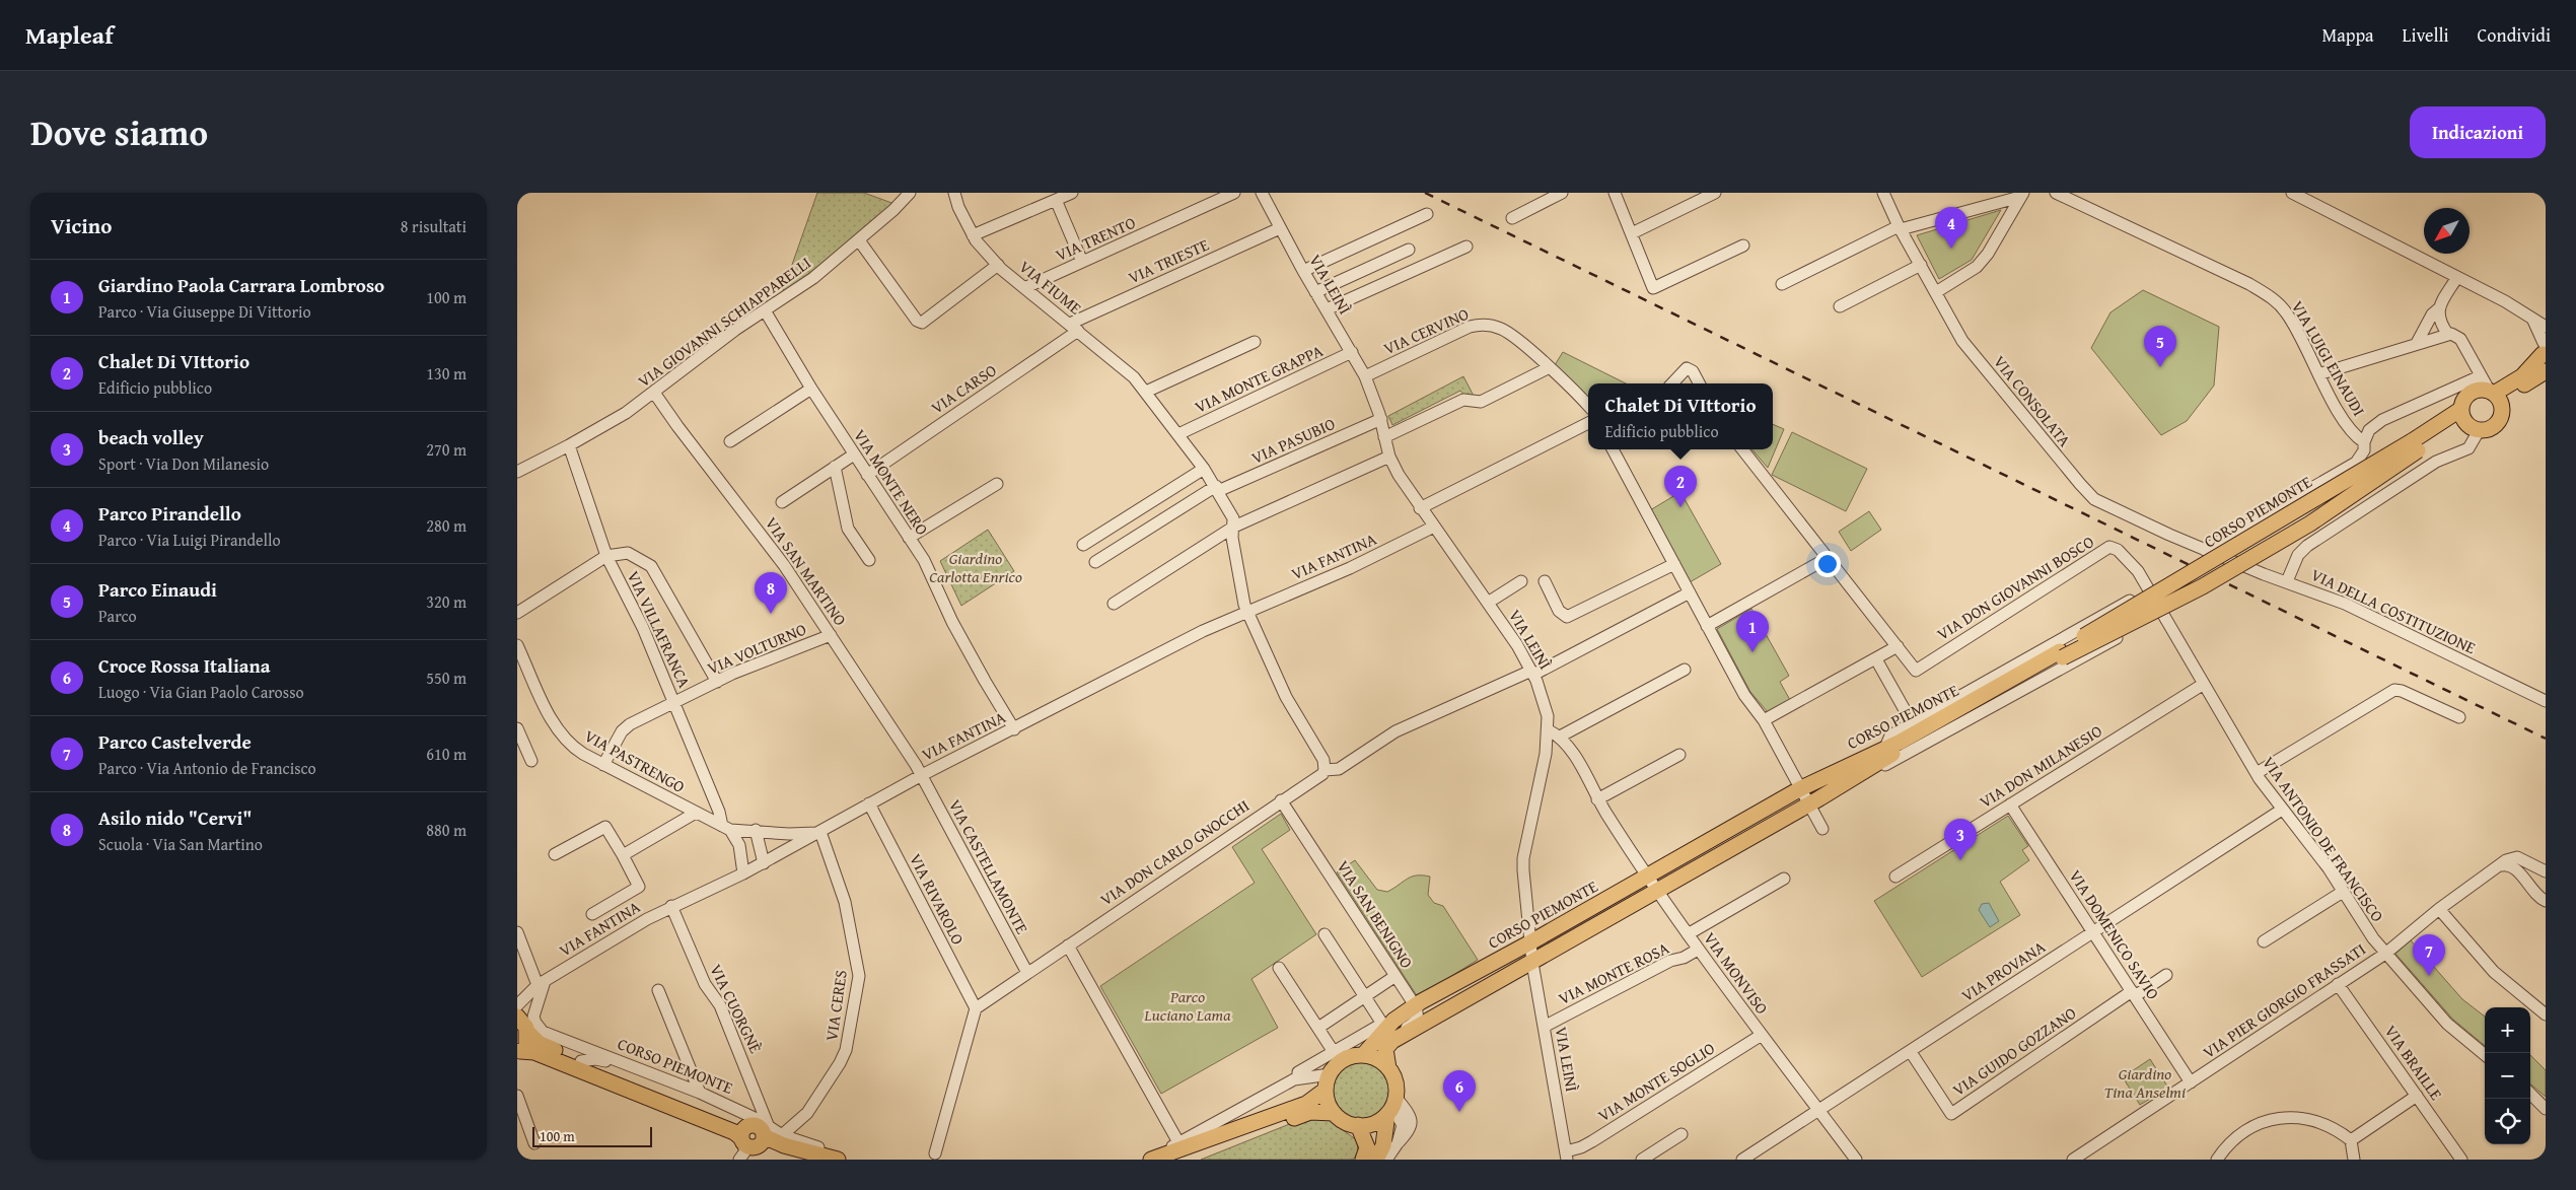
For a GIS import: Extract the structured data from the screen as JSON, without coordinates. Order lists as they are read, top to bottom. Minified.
{"streets":{"main road":["CORSO PIEMONTE"],"street":["VIA TRENTO","VIA TRIESTE","VIA LEINÌ","VIA FIUME","VIA GIOVANNI SCHIAPPARELLI","VIA CERVINO","VIA LUIGI EINAUDI","VIA MONTE GRAPPA","VIA CARSO","VIA CONSOLATA","VIA PASUBIO","VIA MONTE NERO","VIA FANTINA","VIA SAN MARTINO","VIA DON GIOVANNI BOSCO","VIA DELLA COSTITUZIONE","VIA VILLAFRANCA","VIA VOLTURNO","VIA PASTRENGO","VIA DON MILANESIO","VIA ANTONIO DE FRANCISCO","VIA DON CARLO GNOCCHI","VIA CASTELLAMONTE","VIA RIVAROLO","VIA SAN BENIGNO","VIA DOMENICO SAVIO","VIA PROVANA","VIA MONTE ROSA","VIA MONVISO","VIA PIER GIORGIO FRASSATI","VIA CERES","VIA CUORGNÈ","VIA GUIDO GOZZANO","VIA BRAILLE","VIA MONTE SOGLIO"]},"crossings":[["VIA TRENTO","VIA FIUME"],["VIA TRIESTE","VIA LEINÌ"],["VIA TRIESTE","VIA FIUME"],["VIA TRIESTE","VIA CARSO"],["VIA LEINÌ","VIA CERVINO"],["VIA LEINÌ","VIA MONTE GRAPPA"],["VIA LEINÌ","VIA PASUBIO"],["VIA LEINÌ","CORSO PIEMONTE"],["VIA LEINÌ","VIA FANTINA"],["VIA LEINÌ","VIA DON CARLO GNOCCHI"],["VIA LEINÌ","VIA MONTE ROSA"],["VIA LEINÌ","VIA MONTE SOGLIO"],["VIA FIUME","VIA MONTE GRAPPA"],["VIA FIUME","VIA CARSO"],["VIA FIUME","VIA PASUBIO"],["VIA FIUME","VIA FANTINA"],["VIA FIUME","VIA DON CARLO GNOCCHI"],["VIA GIOVANNI SCHIAPPARELLI","VIA MONTE NERO"],["VIA GIOVANNI SCHIAPPARELLI","VIA SAN MARTINO"],["VIA GIOVANNI SCHIAPPARELLI","VIA VILLAFRANCA"],["VIA CARSO","VIA MONTE NERO"],["VIA CONSOLATA","VIA DELLA COSTITUZIONE"],["VIA MONTE NERO","VIA FANTINA"],["CORSO PIEMONTE","VIA FANTINA"],["CORSO PIEMONTE","VIA DON GIOVANNI BOSCO"],["CORSO PIEMONTE","VIA ANTONIO DE FRANCISCO"],["CORSO PIEMONTE","VIA SAN BENIGNO"],["CORSO PIEMONTE","VIA MONVISO"],["CORSO PIEMONTE","VIA CERES"],["CORSO PIEMONTE","VIA CUORGNÈ"],["VIA FANTINA","VIA SAN MARTINO"],["VIA FANTINA","VIA PASTRENGO"],["VIA FANTINA","VIA CASTELLAMONTE"],["VIA FANTINA","VIA RIVAROLO"],["VIA FANTINA","VIA CERES"],["VIA FANTINA","VIA CUORGNÈ"],["VIA SAN MARTINO","VIA VOLTURNO"],["VIA SAN MARTINO","VIA CASTELLAMONTE"],["VIA DON GIOVANNI BOSCO","VIA ANTONIO DE FRANCISCO"],["VIA VILLAFRANCA","VIA VOLTURNO"],["VIA VILLAFRANCA","VIA PASTRENGO"],["VIA VOLTURNO","VIA PASTRENGO"],["VIA PASTRENGO","VIA CERES"],["VIA DON MILANESIO","VIA ANTONIO DE FRANCISCO"],["VIA DON MILANESIO","VIA DOMENICO SAVIO"],["VIA ANTONIO DE FRANCISCO","VIA PROVANA"],["VIA ANTONIO DE FRANCISCO","VIA PIER GIORGIO FRASSATI"],["VIA DON CARLO GNOCCHI","VIA CASTELLAMONTE"],["VIA DON CARLO GNOCCHI","VIA RIVAROLO"],["VIA DON CARLO GNOCCHI","VIA SAN BENIGNO"],["VIA DOMENICO SAVIO","VIA PROVANA"],["VIA DOMENICO SAVIO","VIA PIER GIORGIO FRASSATI"],["VIA DOMENICO SAVIO","VIA GUIDO GOZZANO"],["VIA PROVANA","VIA MONVISO"],["VIA PROVANA","VIA GUIDO GOZZANO"],["VIA MONTE ROSA","VIA MONVISO"],["VIA MONVISO","VIA MONTE SOGLIO"],["VIA PIER GIORGIO FRASSATI","VIA BRAILLE"]],"parks":["Giardino Carlotta Enrico","Parco Luciano Lama","Giardino Tina Anselmi"],"scale_bar":"100 m","north":"bottom left","page":{"header":"Mapleaf","nav":["Mappa","Livelli","Condividi"],"title":"Dove siamo","buttons":"Indicazioni","heading":["Vicino","8 risultati"],"pins":["4","5","2","8","1","3","7","6"],"list":[{"mark":"1","name":"Giardino Paola Carrara Lombroso","note":"Parco · Via Giuseppe Di Vittorio","value":"100 m"},{"mark":"2","name":"Chalet Di VIttorio","note":"Edificio pubblico","value":"130 m"},{"mark":"3","name":"beach volley","note":"Sport · Via Don Milanesio","value":"270 m"},{"mark":"4","name":"Parco Pirandello","note":"Parco · Via Luigi Pirandello","value":"280 m"},{"mark":"5","name":"Parco Einaudi","note":"Parco","value":"320 m"},{"mark":"6","name":"Croce Rossa Italiana","note":"Luogo · Via Gian Paolo Carosso","value":"550 m"},{"mark":"7","name":"Parco Castelverde","note":"Parco · Via Antonio de Francisco","value":"610 m"},{"mark":"8","name":"Asilo nido \"Cervi\"","note":"Scuola · Via San Martino","value":"880 m"}],"popup":["Chalet Di VIttorio","Edificio pubblico"],"map_buttons":["+","−"],"scale":"100 m"}}
